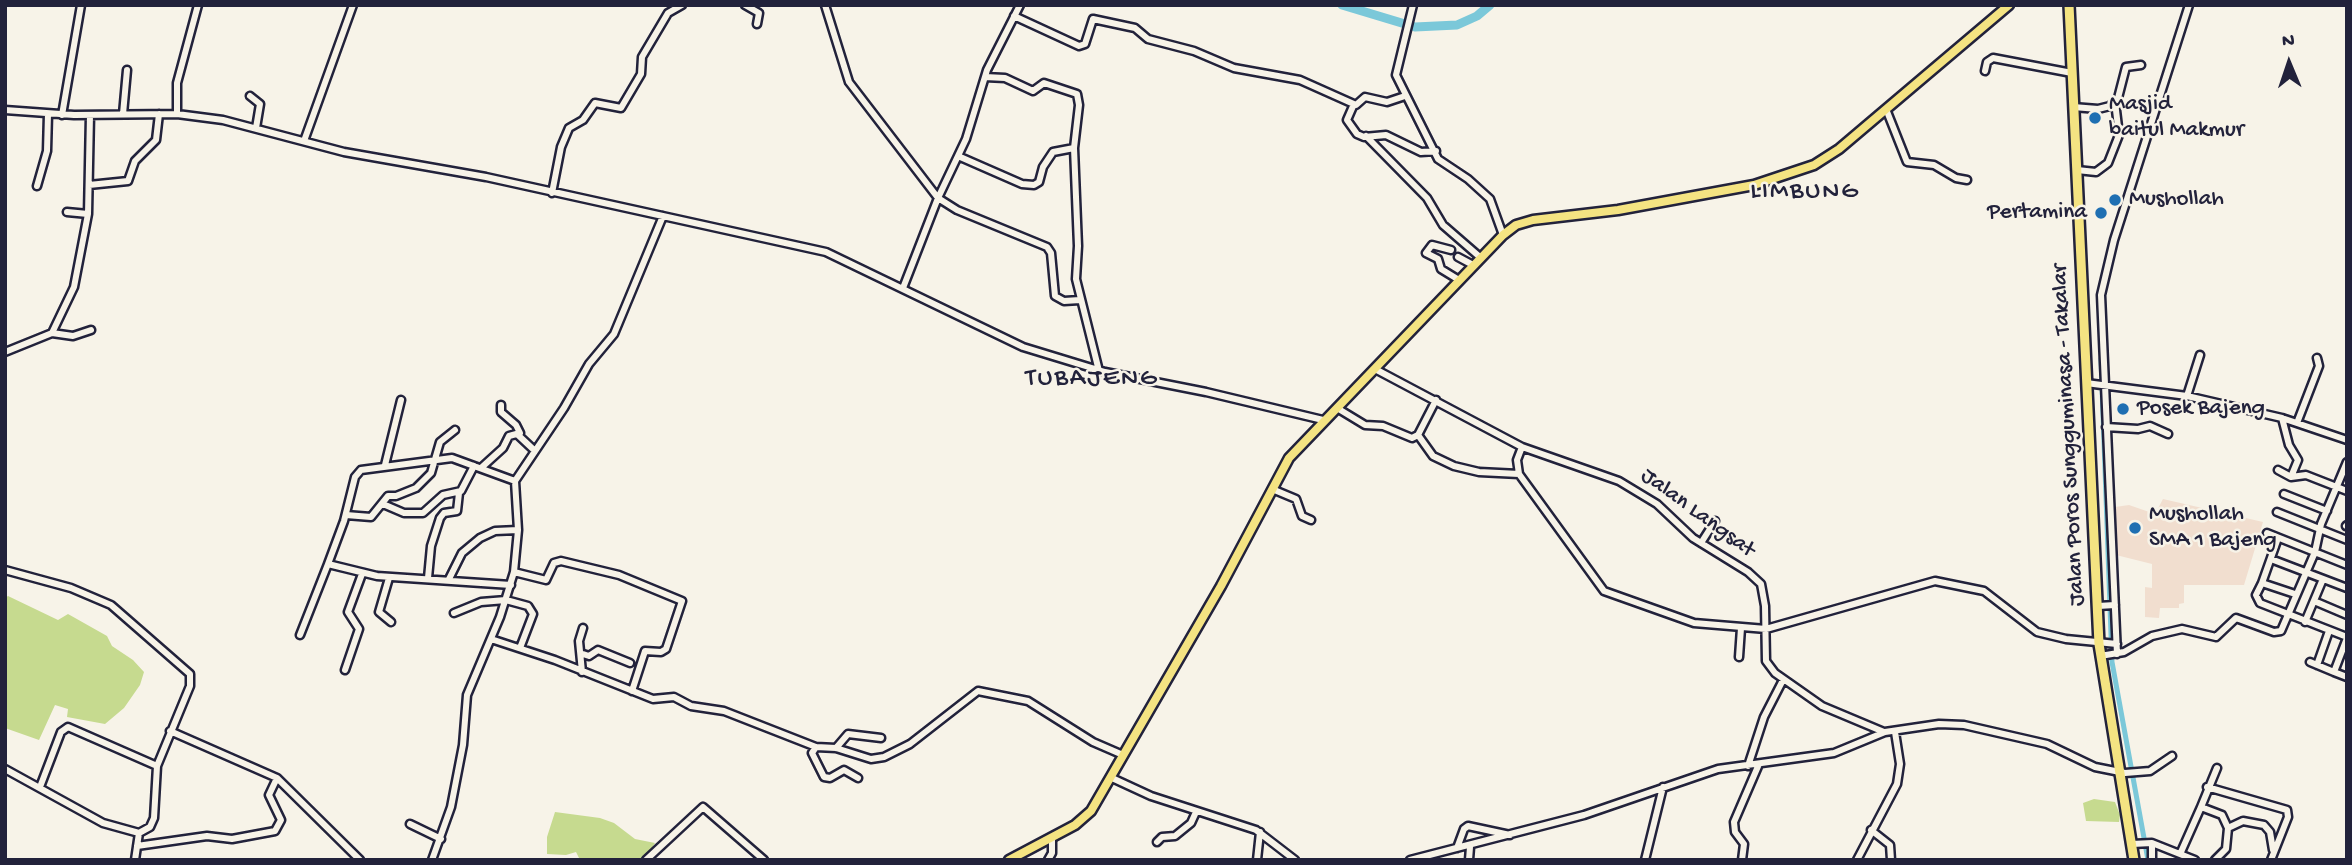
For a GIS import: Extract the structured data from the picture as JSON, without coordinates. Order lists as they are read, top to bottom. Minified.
{"streets":{"highway":["Jalan Poros Sungguminasa - Takalar"],"street":["Jalan Langsat"]},"districts":["LIMBUNG","TUBAJENG"],"places":["Masjid baitul Makmur","Mushollah","Pertamina","Posek Bajeng","Mushollah SMA 1 Bajeng"],"north":"top"}
